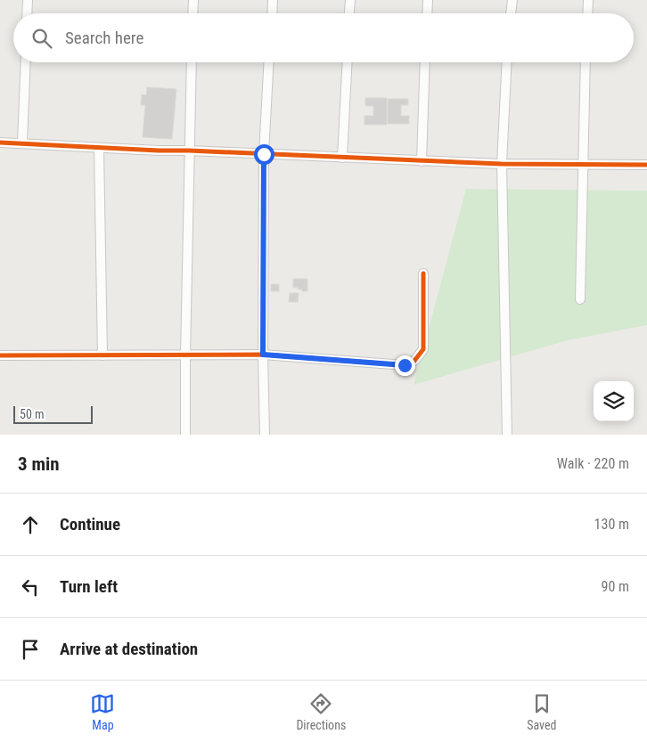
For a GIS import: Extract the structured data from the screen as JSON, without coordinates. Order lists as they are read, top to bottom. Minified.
{"scale_bar":"50 m","page":{"search":"Search here","scale":"50 m","heading":["3 min","Walk · 220 m"],"list":[["Continue","130 m"],["Turn left","90 m"],"Arrive at destination"],"nav":["Map","Directions","Saved"]}}
